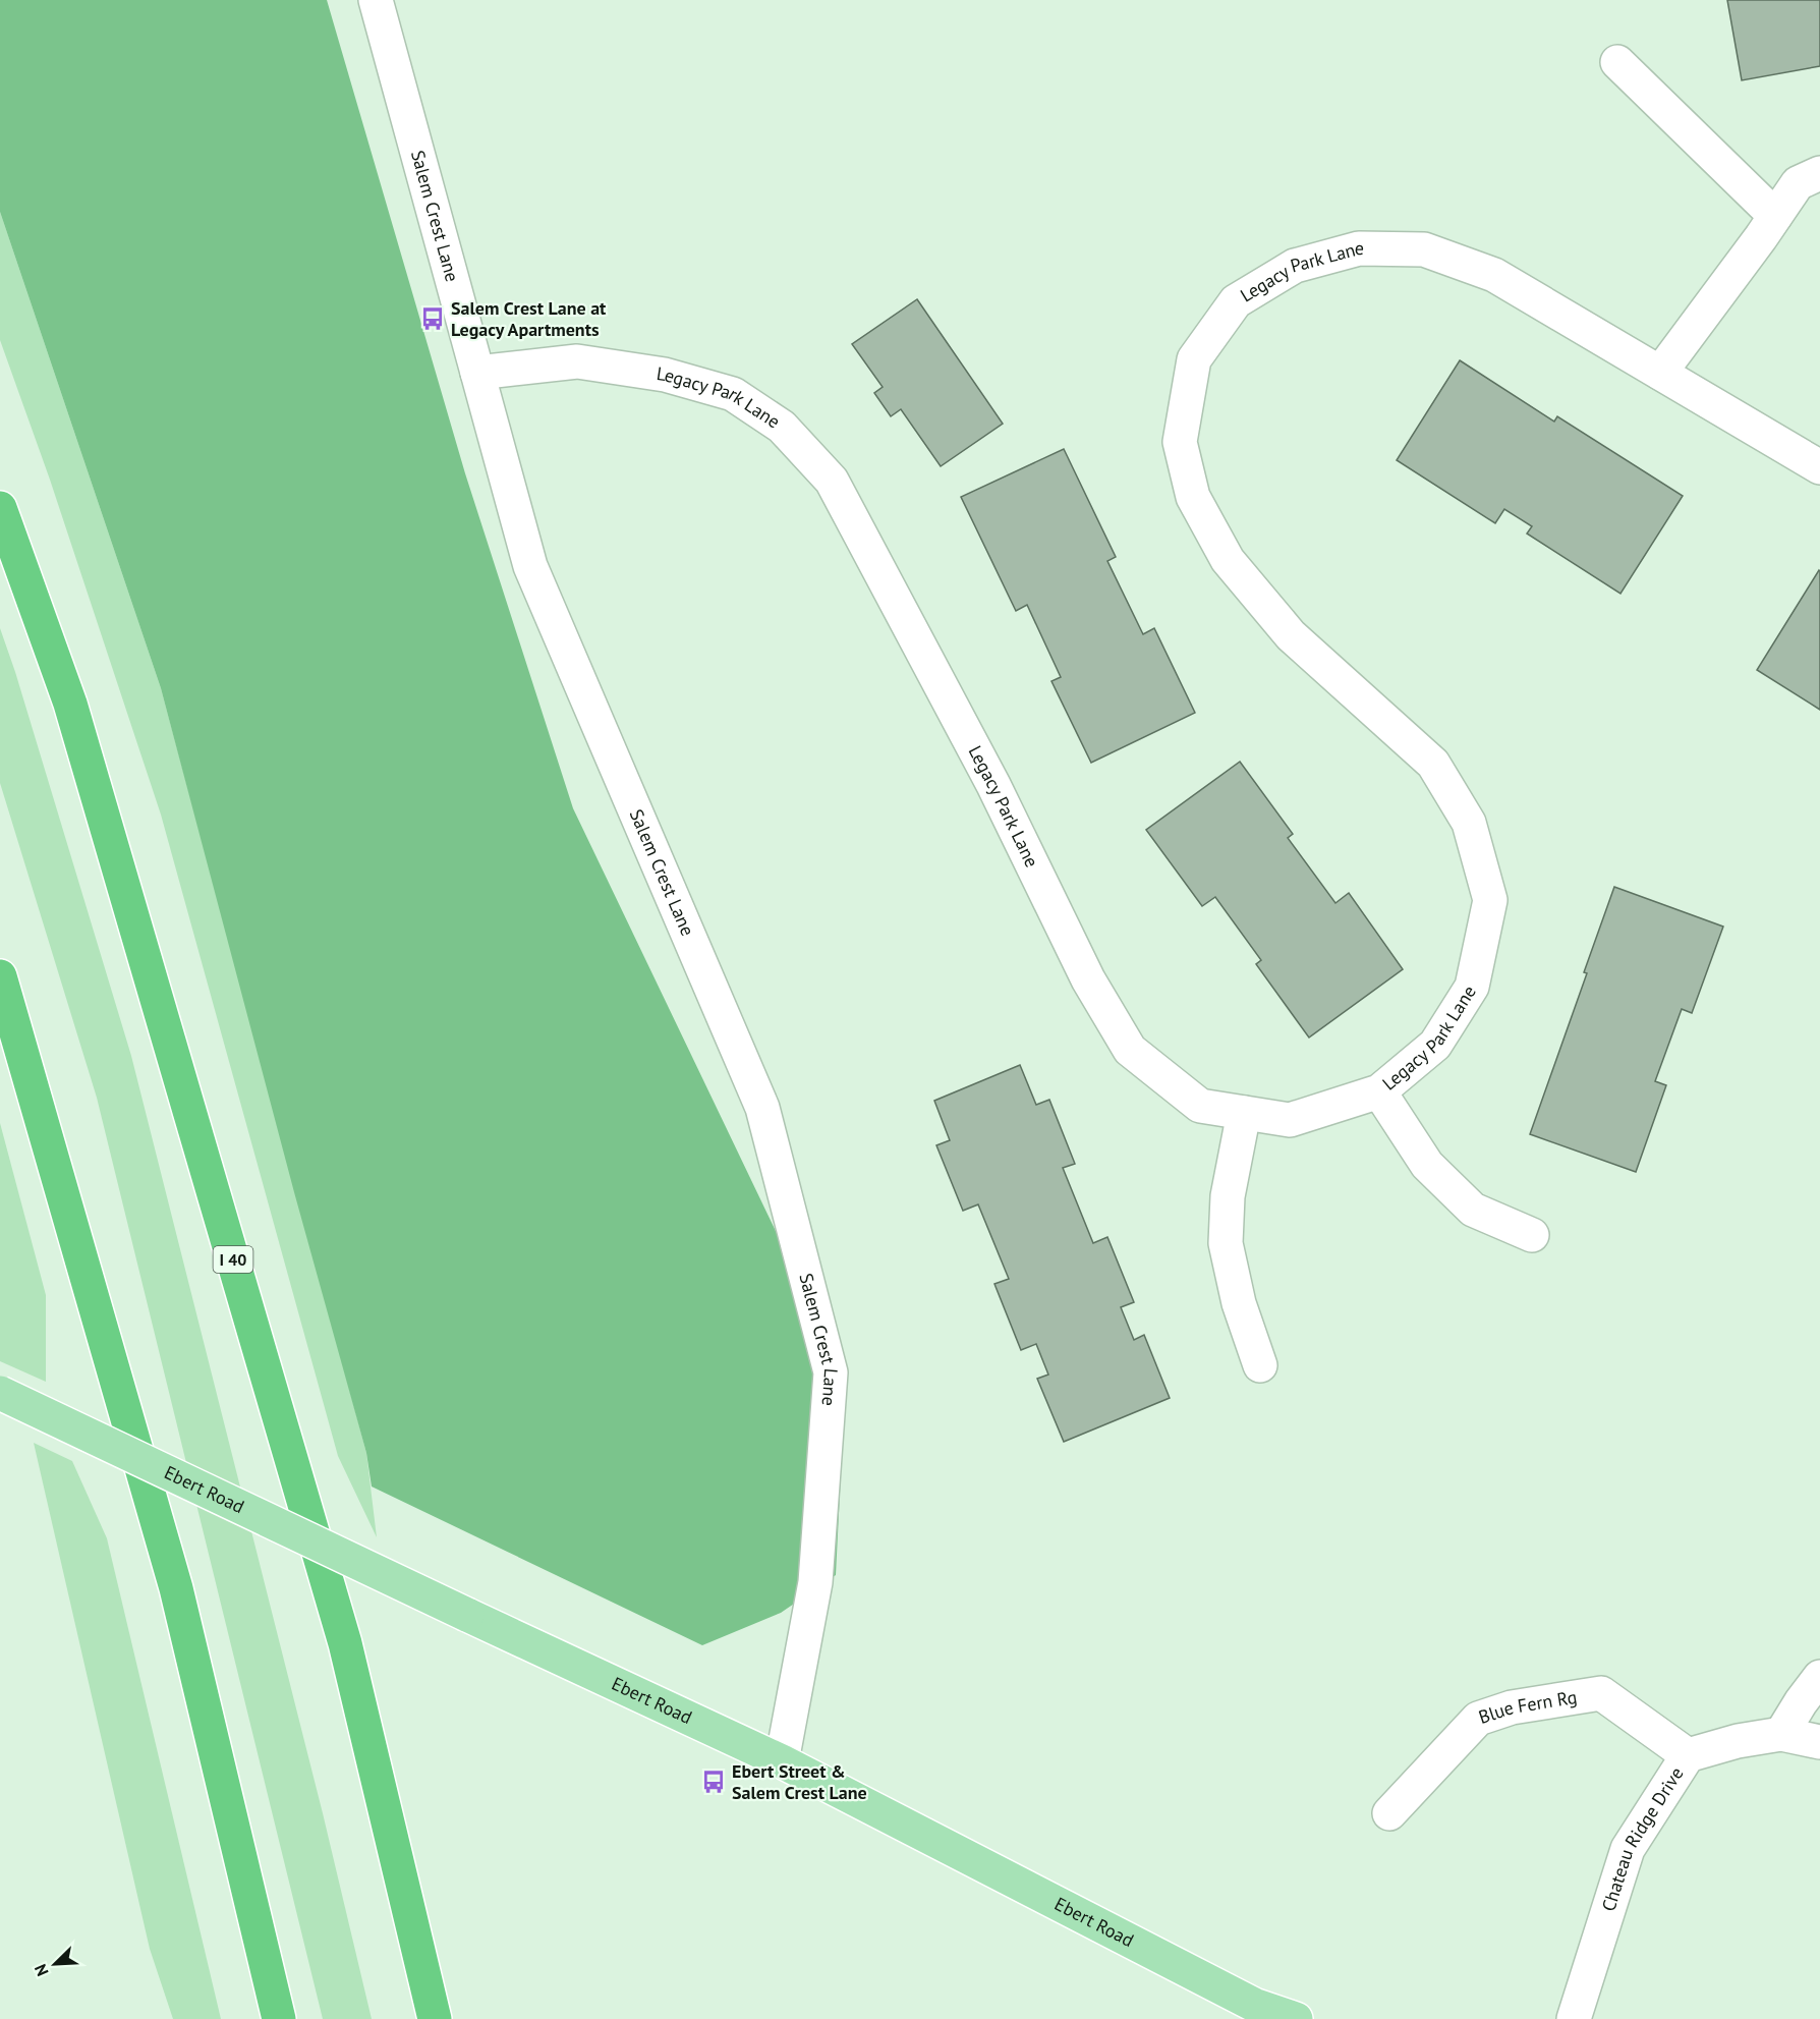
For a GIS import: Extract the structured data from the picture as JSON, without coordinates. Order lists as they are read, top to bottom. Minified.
{"streets":{"highway":["I 40"],"main road":["Ebert Road"],"street":["Salem Crest Lane","Legacy Park Lane","Blue Fern Rg","Chateau Ridge Drive"]},"crossings":[["Salem Crest Lane","Legacy Park Lane"],["Salem Crest Lane","Ebert Road"],["Blue Fern Rg","Chateau Ridge Drive"]],"places":{"bus stop":["Salem Crest Lane at Legacy Apartments","Ebert Street & Salem Crest Lane"]},"north":"bottom left"}
